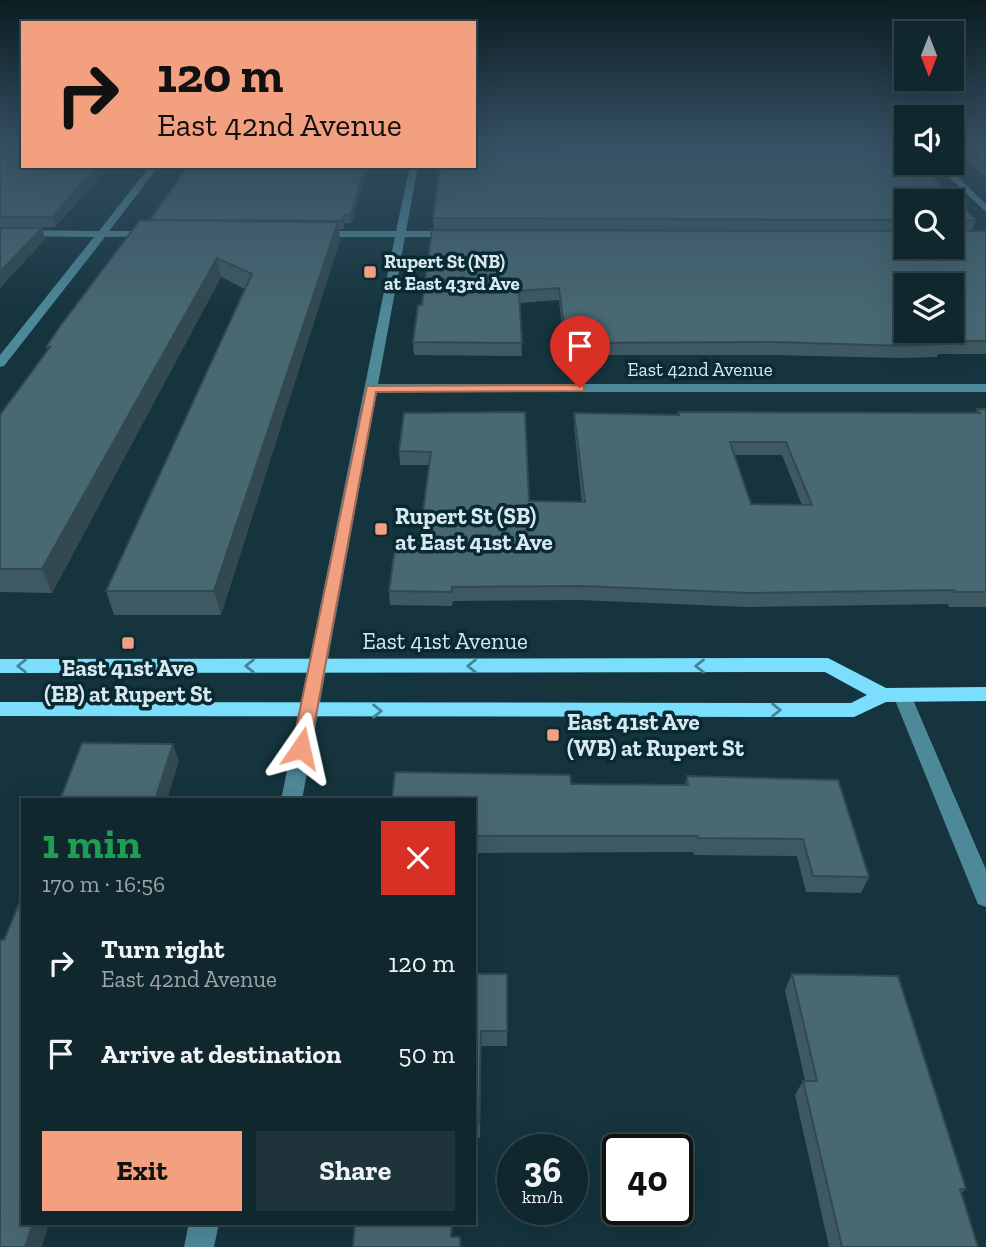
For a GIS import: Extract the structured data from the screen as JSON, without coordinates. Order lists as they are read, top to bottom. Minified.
{"streets":{"main road":["East 41st Avenue"],"street":["East 42nd Avenue"]},"places":{"transit":["Rupert St (NB) at East 43rd Ave","Rupert St (SB) at East 41st Ave","East 41st Ave (EB) at Rupert St","East 41st Ave (WB) at Rupert St"]},"north":"bottom","page":{"turn":["120 m","East 42nd Avenue"],"heading":["1 min","170 m · 16:56"],"list":[{"name":"Turn right","note":"East 42nd Avenue","value":"120 m"},{"name":"Arrive at destination","value":"50 m"}],"buttons":["Exit","Share"],"speed":"36 km/h","limit":"40"}}
